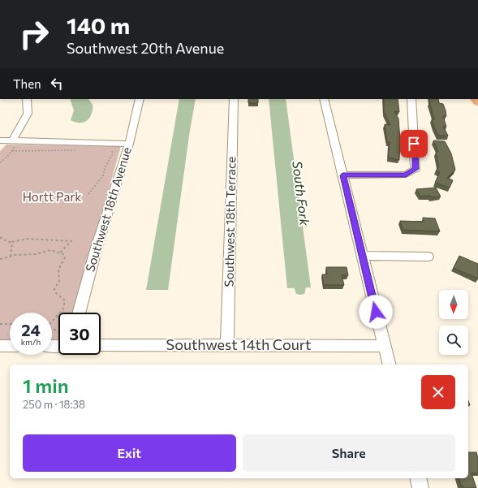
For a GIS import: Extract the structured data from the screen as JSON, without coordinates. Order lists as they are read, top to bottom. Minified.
{"streets":{"street":["Southwest 18th Avenue","Southwest 18th Terrace","Southwest 14th Court"]},"crossings":[["Southwest 18th Terrace","Southwest 14th Court"]],"water":["South Fork"],"parks":["Hortt Park"],"north":"bottom","page":{"turn":["140 m","Southwest 20th Avenue"],"then":"Then","speed":"24 km/h","limit":"30","heading":["1 min","250 m · 18:38"],"buttons":["Exit","Share"]}}
